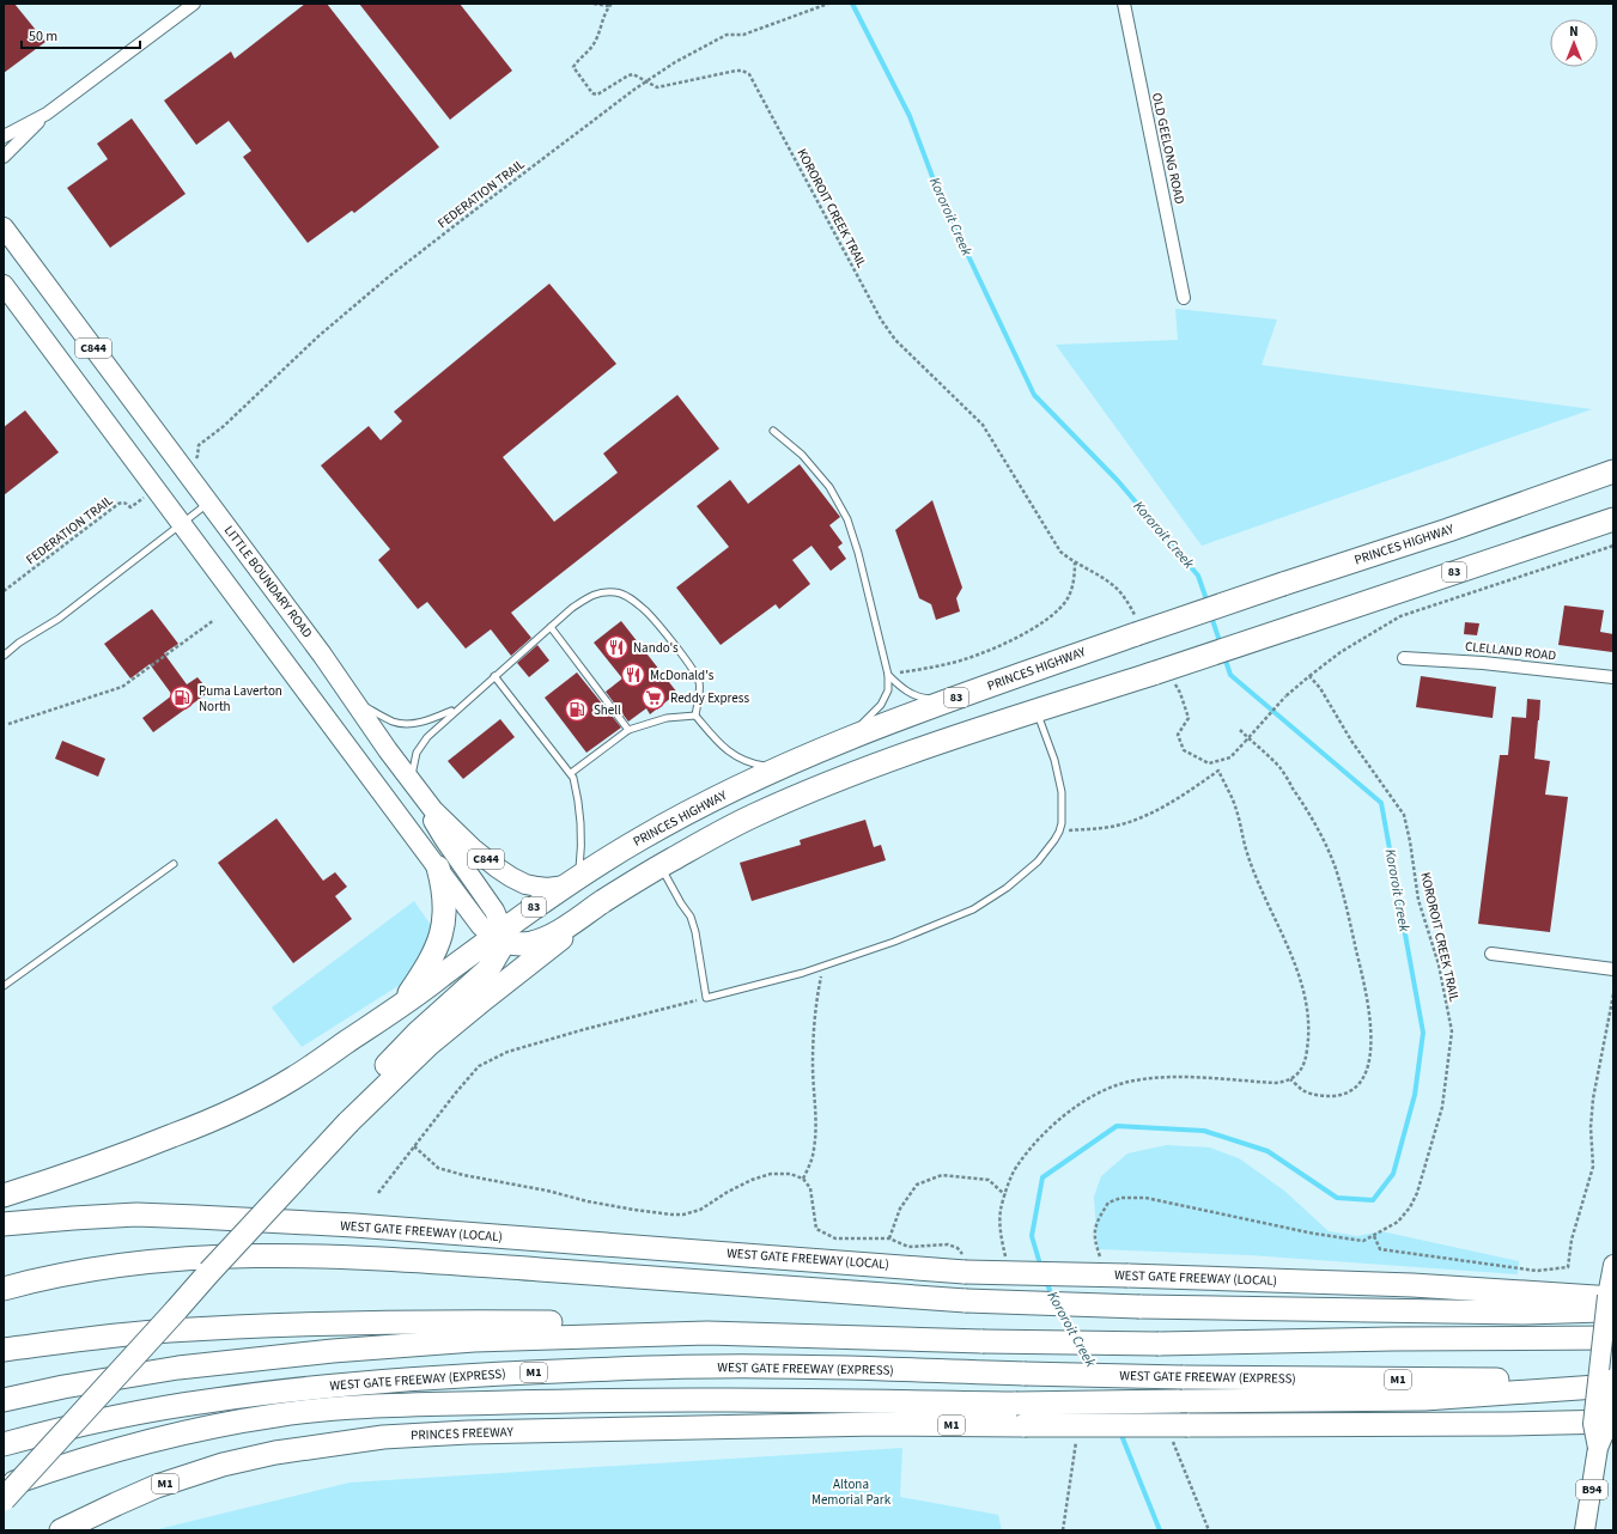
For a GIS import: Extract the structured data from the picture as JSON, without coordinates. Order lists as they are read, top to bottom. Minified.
{"streets":{"highway":["PRINCES HIGHWAY","83","WEST GATE FREEWAY (LOCAL)","WEST GATE FREEWAY (EXPRESS)","M1","PRINCES FREEWAY"],"main road":["C844","LITTLE BOUNDARY ROAD","B94"],"street":["OLD GEELONG ROAD","CLELLAND ROAD"],"path":["FEDERATION TRAIL","KOROROIT CREEK TRAIL"]},"crossings":[["FEDERATION TRAIL","KOROROIT CREEK TRAIL"],["C844","PRINCES HIGHWAY"],["C844","LITTLE BOUNDARY ROAD"],["PRINCES HIGHWAY","LITTLE BOUNDARY ROAD"],["WEST GATE FREEWAY (LOCAL)","B94"],["M1","PRINCES FREEWAY"]],"water":["Kororoit Creek"],"parks":["Altona Memorial Park"],"places":{"restaurant":["Nando's","McDonald's"],"fuel station":["Puma Laverton North","Shell"],"supermarket":["Reddy Express"]},"scale_bar":"50 m","north":"top"}
